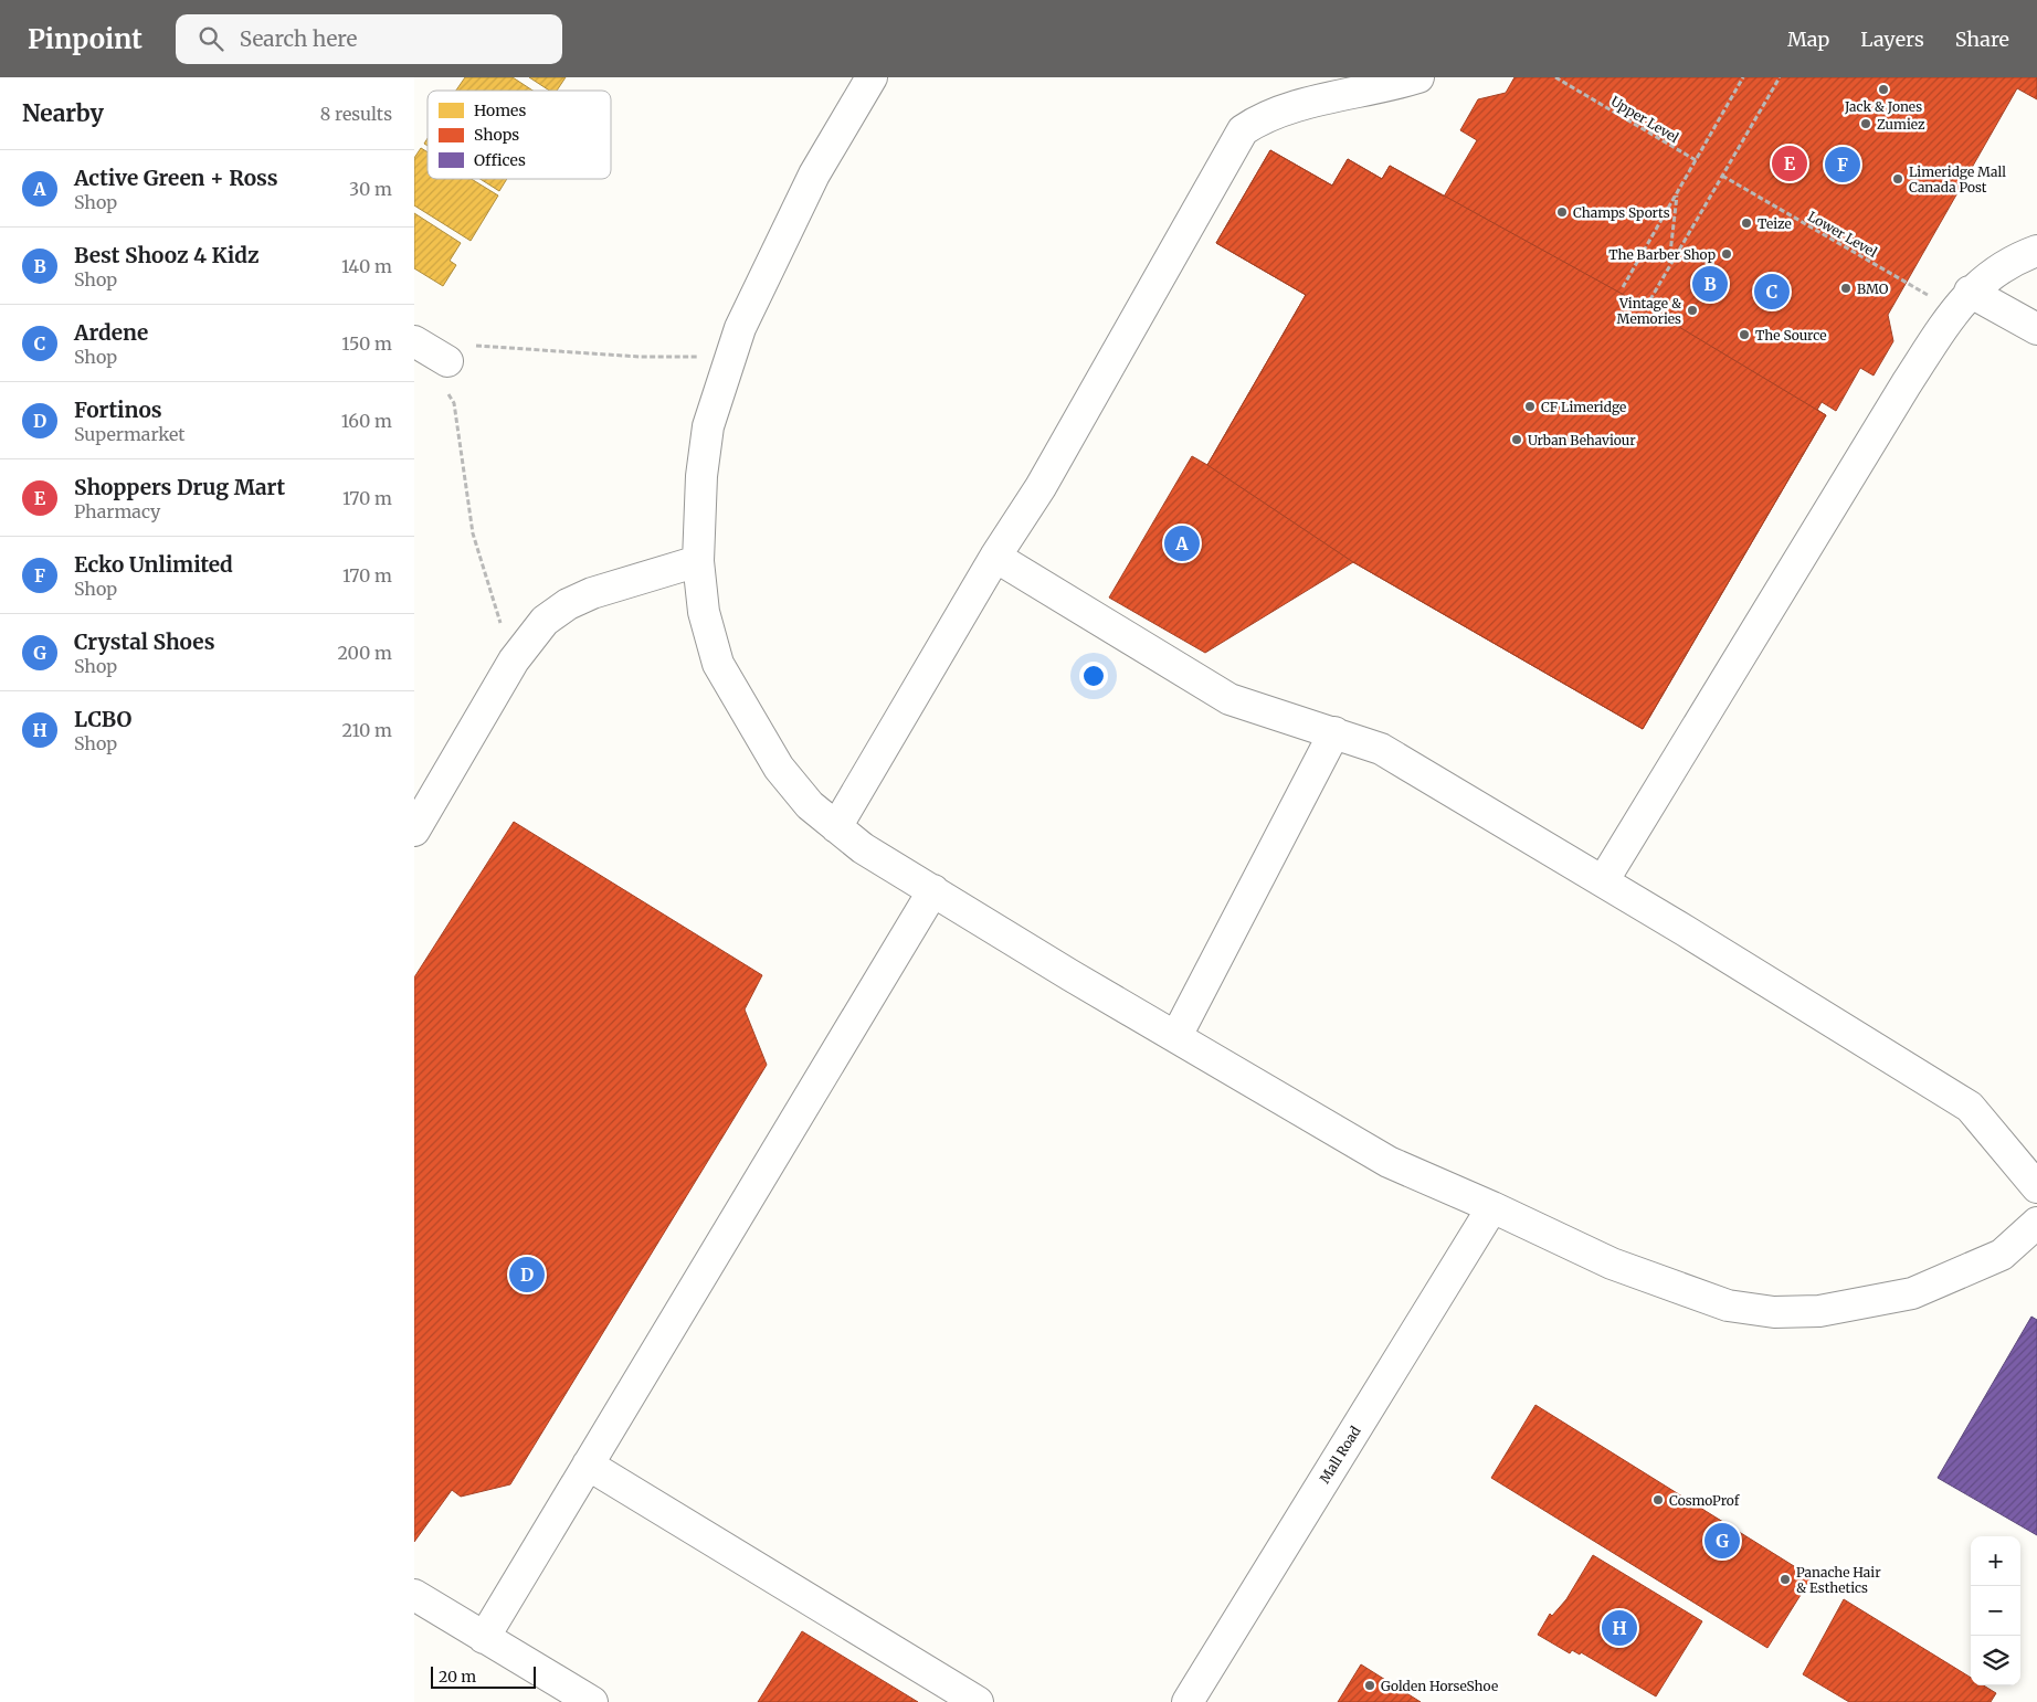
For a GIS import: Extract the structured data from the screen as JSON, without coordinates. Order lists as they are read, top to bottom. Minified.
{"streets":{"street":["Mall Road"],"path":["Upper Level","Lower Level"]},"places":["Jack & Jones","Zumiez","Limeridge Mall Canada Post","Champs Sports","Teize","The Barber Shop","BMO","Vintage & Memories","The Source","CF Limeridge","Urban Behaviour","CosmoProf","Panache Hair & Esthetics","Golden HorseShoe"],"legend":["Homes","Shops","Offices"],"scale_bar":"20 m","page":{"header":"Pinpoint","search":"Search here","nav":["Map","Layers","Share"],"heading":["Nearby","8 results"],"pins":["E","F","B","C","A","D","G","H"],"list":[{"mark":"A","name":"Active Green + Ross","note":"Shop","value":"30 m"},{"mark":"B","name":"Best Shooz 4 Kidz","note":"Shop","value":"140 m"},{"mark":"C","name":"Ardene","note":"Shop","value":"150 m"},{"mark":"D","name":"Fortinos","note":"Supermarket","value":"160 m"},{"mark":"E","name":"Shoppers Drug Mart","note":"Pharmacy","value":"170 m"},{"mark":"F","name":"Ecko Unlimited","note":"Shop","value":"170 m"},{"mark":"G","name":"Crystal Shoes","note":"Shop","value":"200 m"},{"mark":"H","name":"LCBO","note":"Shop","value":"210 m"}],"map_buttons":["+","−"],"scale":"20 m"}}
